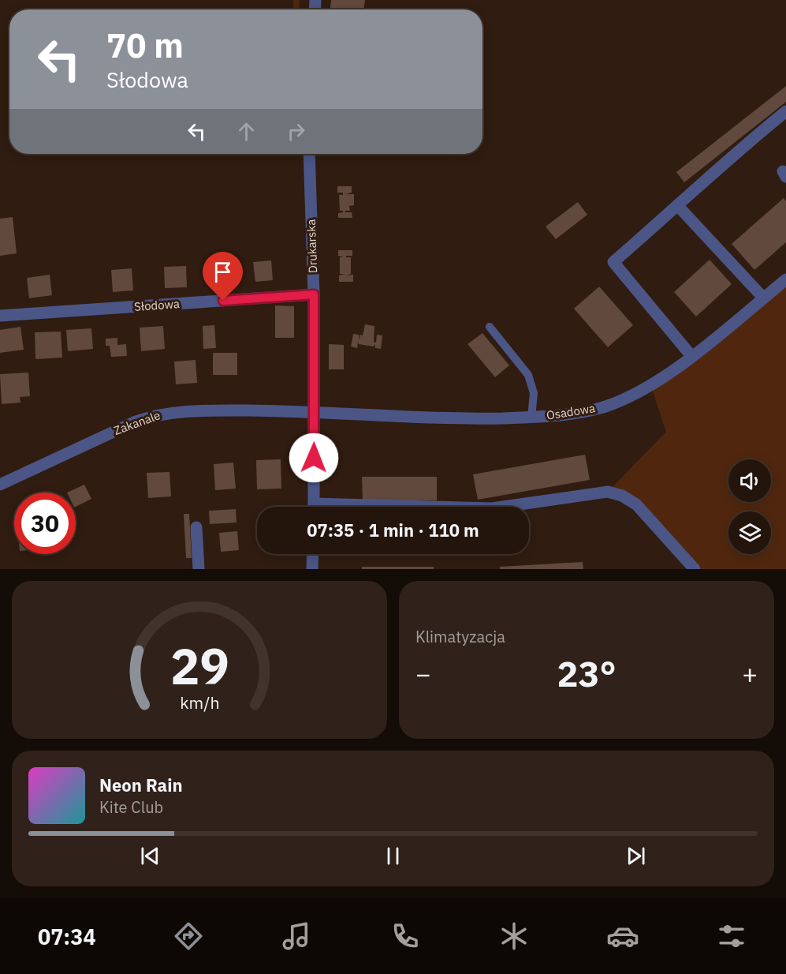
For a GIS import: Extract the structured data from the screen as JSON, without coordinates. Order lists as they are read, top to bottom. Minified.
{"streets":{"street":["Drukarska","Słodowa","Osadowa","Zakanale"]},"crossings":[["Drukarska","Słodowa"],["Drukarska","Osadowa"],["Drukarska","Zakanale"],["Osadowa","Zakanale"]],"page":{"turn":["70 m","Słodowa"],"limit":"30","trip":"07:35 · 1 min · 110 m","tile":"Klimatyzacja","heat":["−","23°","+"],"song":["Neon Rain","Kite Club"],"tabs":"07:34","gauge":["29","km/h"]}}
